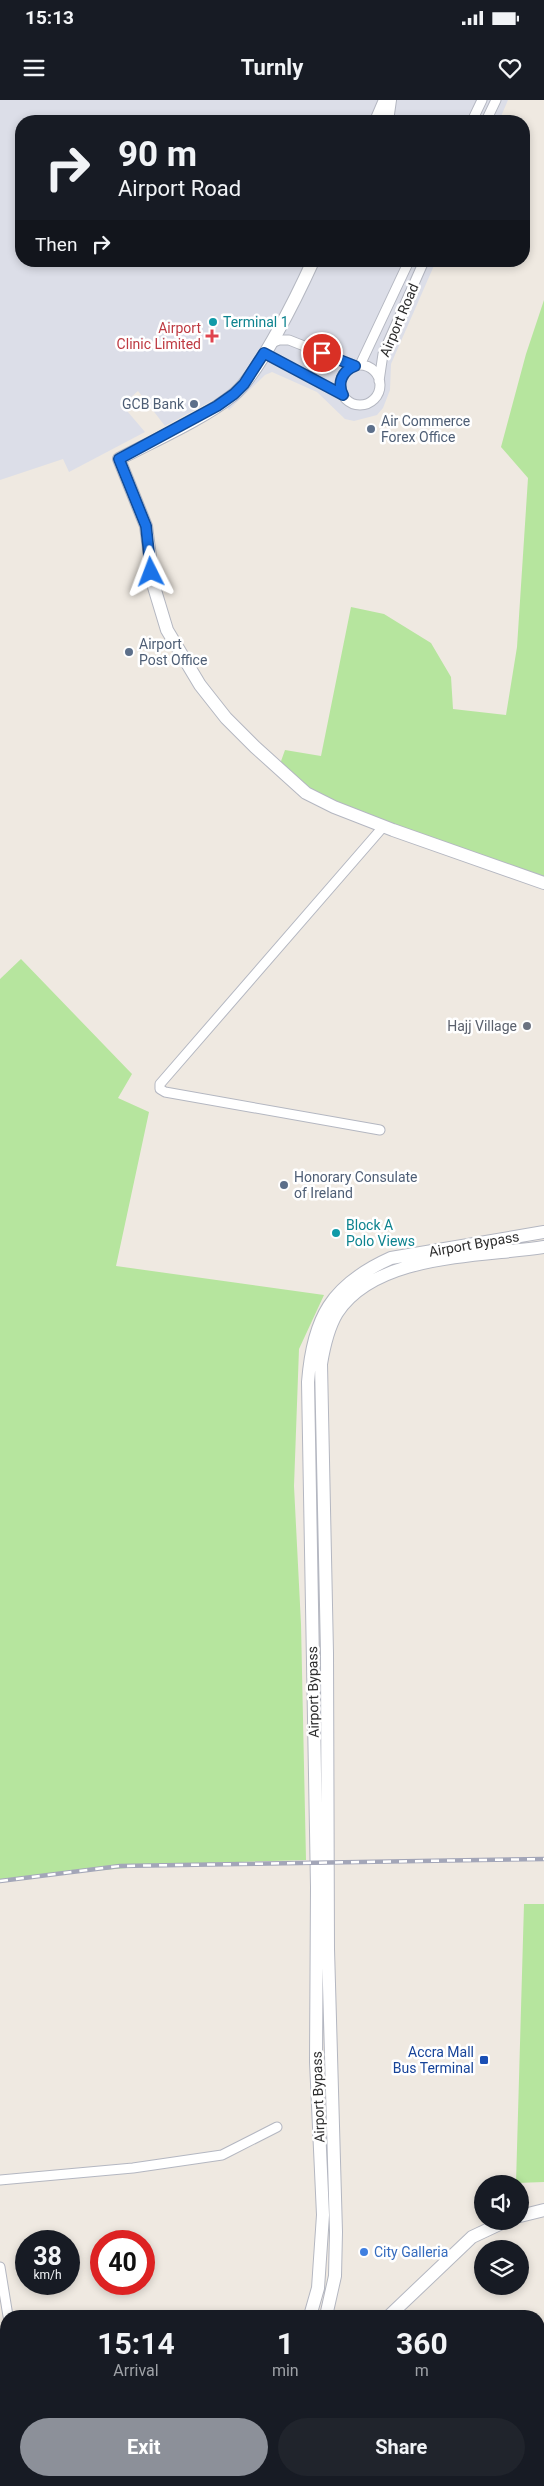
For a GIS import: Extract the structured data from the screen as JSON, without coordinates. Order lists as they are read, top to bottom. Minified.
{"streets":{"main road":["Airport Bypass"],"street":["Airport Road"]},"places":{"other":["Terminal 1","GCB Bank","Air Commerce Forex Office","Airport Post Office","Hajj Village","Honorary Consulate of Ireland","Block A Polo Views","City Galleria"],"health":["Airport Clinic Limited"],"transit":["Accra Mall Bus Terminal"]},"page":{"status":"15:13","header":"Turnly","turn":["90 m","Airport Road"],"then":"Then","speed":"38 km/h","limit":"40","eta":["15:14","Arrival","1","min","360","m"],"buttons":["Exit","Share"]}}
